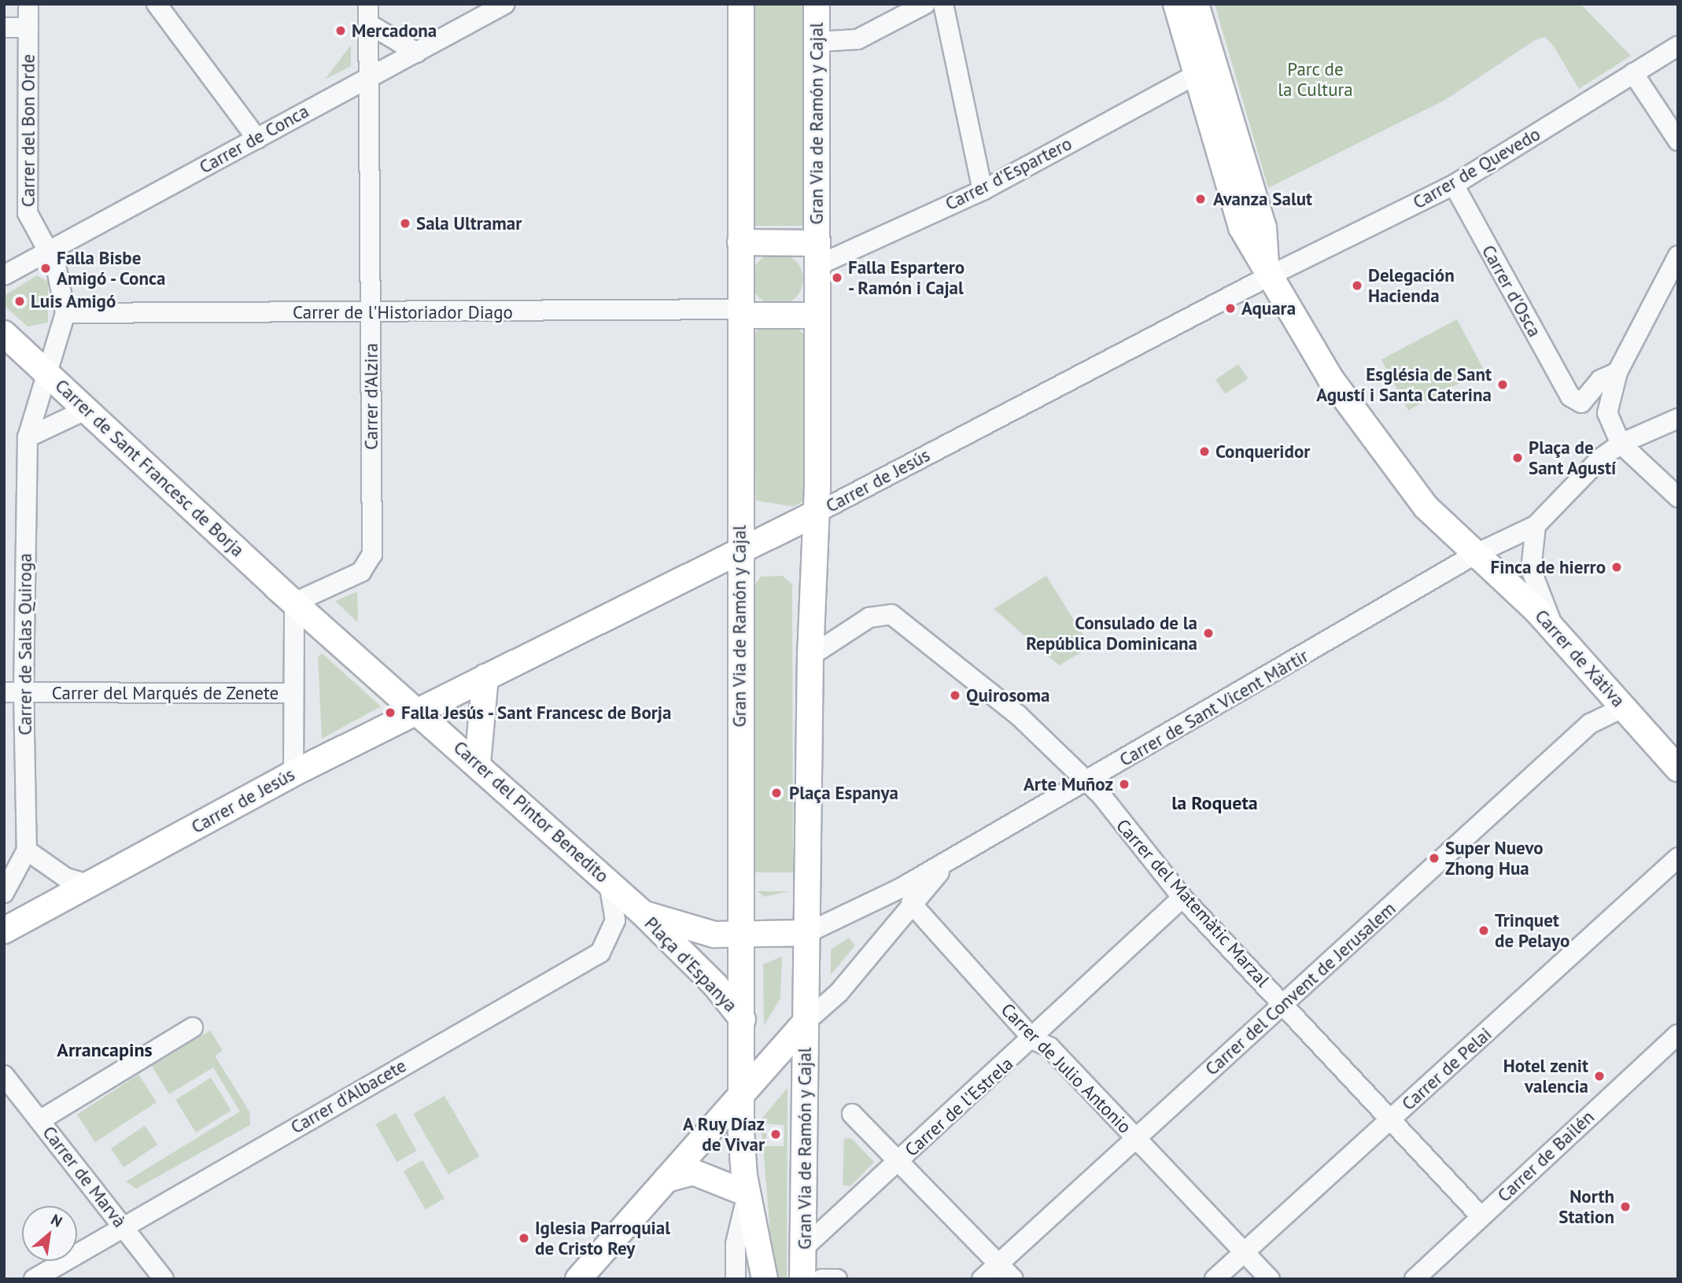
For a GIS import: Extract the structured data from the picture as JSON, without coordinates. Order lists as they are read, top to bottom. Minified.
{"streets":{"main road":["Gran Via de Ramón y Cajal","Carrer de Sant Francesc de Borja","Carrer de Jesús","Carrer de Xàtiva","Carrer del Pintor Benedito","Plaça d'Espanya"],"street":["Carrer del Bon Orde","Carrer de Conca","Carrer de Quevedo","Carrer d'Espartero","Carrer d'Osca","Carrer de l'Historiador Diago","Carrer d'Alzira","Carrer de Salas Quiroga","Carrer del Marqués de Zenete","Carrer de Sant Vicent Màrtir","Carrer del Matemàtic Marzal","Carrer del Convent de Jerusalem","Carrer de Julio Antonio","Carrer de Pelai","Carrer d'Albacete","Carrer de l'Estrela","Carrer de Bailén","Carrer de Marvà"]},"crossings":[["Gran Via de Ramón y Cajal","Carrer d'Espartero"],["Gran Via de Ramón y Cajal","Carrer de l'Historiador Diago"],["Gran Via de Ramón y Cajal","Carrer de Jesús"],["Gran Via de Ramón y Cajal","Carrer del Matemàtic Marzal"],["Gran Via de Ramón y Cajal","Plaça d'Espanya"],["Gran Via de Ramón y Cajal","Carrer de l'Estrela"],["Carrer del Bon Orde","Carrer de Conca"],["Carrer del Bon Orde","Carrer de l'Historiador Diago"],["Carrer del Bon Orde","Carrer de Salas Quiroga"],["Carrer de Conca","Carrer d'Alzira"],["Carrer de Quevedo","Carrer d'Osca"],["Carrer de Quevedo","Carrer de Jesús"],["Carrer de Quevedo","Carrer de Xàtiva"],["Carrer d'Espartero","Carrer de Xàtiva"],["Carrer de l'Historiador Diago","Carrer d'Alzira"],["Carrer de l'Historiador Diago","Carrer de Salas Quiroga"],["Carrer d'Alzira","Carrer de Sant Francesc de Borja"],["Carrer de Sant Francesc de Borja","Carrer de Jesús"],["Carrer de Sant Francesc de Borja","Carrer de Salas Quiroga"],["Carrer de Sant Francesc de Borja","Carrer del Pintor Benedito"],["Carrer de Jesús","Carrer de Xàtiva"],["Carrer de Jesús","Carrer del Pintor Benedito"],["Carrer de Salas Quiroga","Carrer del Marqués de Zenete"],["Carrer de Xàtiva","Carrer de Sant Vicent Màrtir"],["Carrer de Xàtiva","Carrer del Convent de Jerusalem"],["Carrer de Sant Vicent Màrtir","Carrer del Matemàtic Marzal"],["Carrer de Sant Vicent Màrtir","Plaça d'Espanya"],["Carrer de Sant Vicent Màrtir","Carrer de Julio Antonio"],["Carrer del Pintor Benedito","Plaça d'Espanya"],["Carrer del Pintor Benedito","Carrer d'Albacete"],["Carrer del Matemàtic Marzal","Carrer del Convent de Jerusalem"],["Carrer del Matemàtic Marzal","Carrer de Pelai"],["Carrer del Matemàtic Marzal","Carrer de l'Estrela"],["Carrer del Matemàtic Marzal","Carrer de Bailén"],["Plaça d'Espanya","Carrer de Julio Antonio"],["Carrer del Convent de Jerusalem","Carrer de Julio Antonio"],["Carrer de Julio Antonio","Carrer de Pelai"],["Carrer de Julio Antonio","Carrer de l'Estrela"],["Carrer d'Albacete","Carrer de Marvà"]],"districts":["la Roqueta","Arrancapins"],"parks":["Parc de la Cultura"],"places":["Mercadona","Avanza Salut","Sala Ultramar","Falla Bisbe Amigó - Conca","Falla Espartero - Ramón i Cajal","Delegación Hacienda","Luis Amigó","Aquara","Església de Sant Agustí i Santa Caterina","Conqueridor","Plaça de Sant Agustí","Finca de hierro","Consulado de la República Dominicana","Quirosoma","Falla Jesús - Sant Francesc de Borja","Arte Muñoz","Plaça Espanya","Super Nuevo Zhong Hua","Trinquet de Pelayo","Hotel zenit valencia","A Ruy Díaz de Vivar","North Station","Iglesia Parroquial de Cristo Rey"],"north":"top right"}
